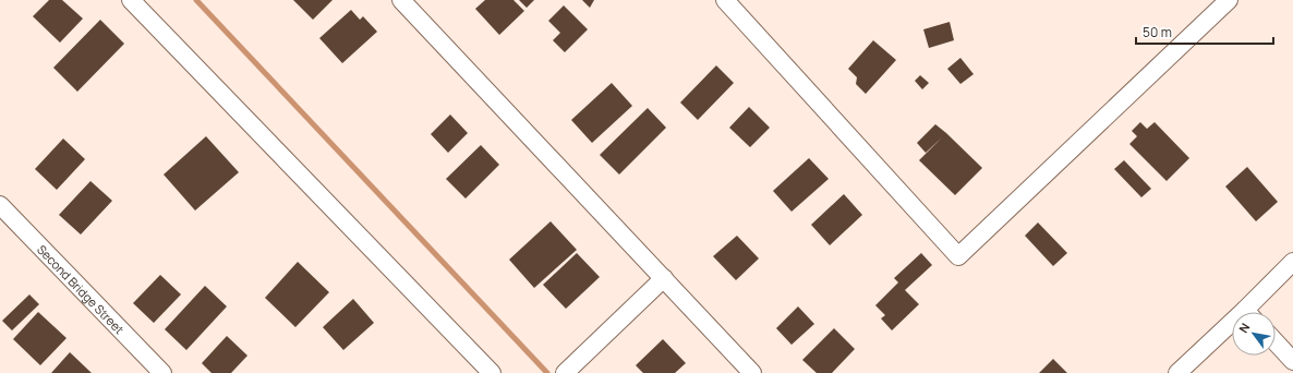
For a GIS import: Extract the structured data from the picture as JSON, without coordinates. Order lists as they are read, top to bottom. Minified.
{"streets":{"street":["Second Bridge Street"]},"scale_bar":"50 m","north":"top left"}
